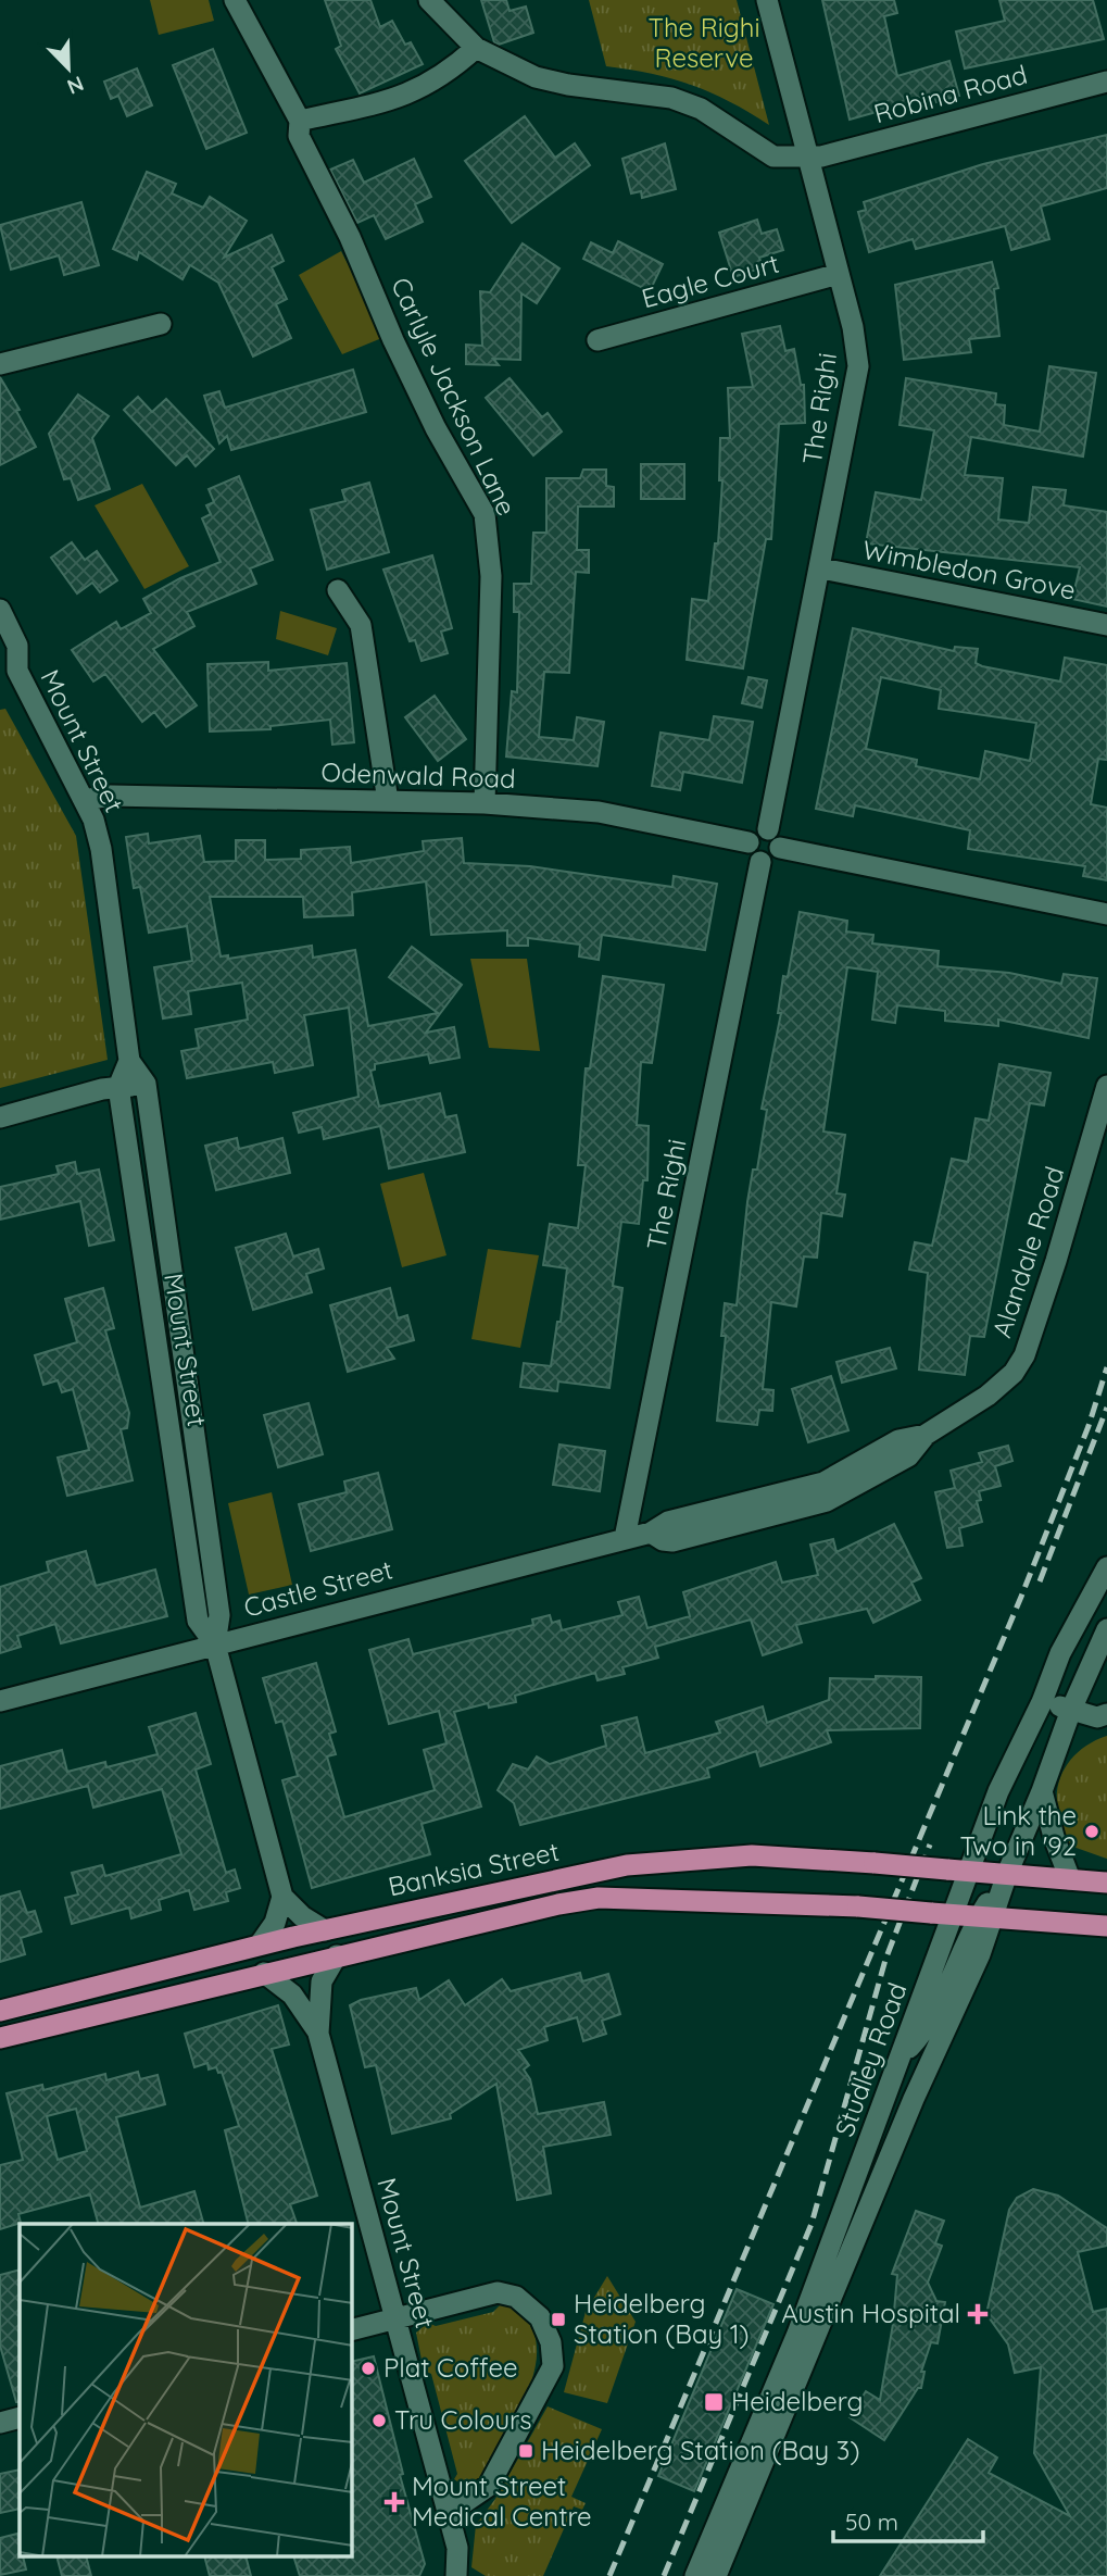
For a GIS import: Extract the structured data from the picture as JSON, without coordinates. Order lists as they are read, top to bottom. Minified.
{"streets":{"highway":["Banksia Street"],"street":["Robina Road","Eagle Court","Carlyle Jackson Lane","The Righi","Wimbledon Grove","Mount Street","Odenwald Road","Alandale Road","Castle Street","Studley Road"]},"crossings":[["Robina Road","The Righi"],["Eagle Court","The Righi"],["Carlyle Jackson Lane","Odenwald Road"],["The Righi","Wimbledon Grove"],["The Righi","Odenwald Road"],["The Righi","Castle Street"],["Mount Street","Odenwald Road"],["Mount Street","Castle Street"],["Mount Street","Banksia Street"],["Alandale Road","Castle Street"],["Banksia Street","Studley Road"]],"parks":["The Righi Reserve"],"places":{"other":["Link the Two in '92","Plat Coffee","Tru Colours"],"health":["Austin Hospital","Mount Street Medical Centre"],"transit":["Heidelberg Station (Bay 1)","Heidelberg","Heidelberg Station (Bay 3)"]},"scale_bar":"50 m","north":"bottom right"}
